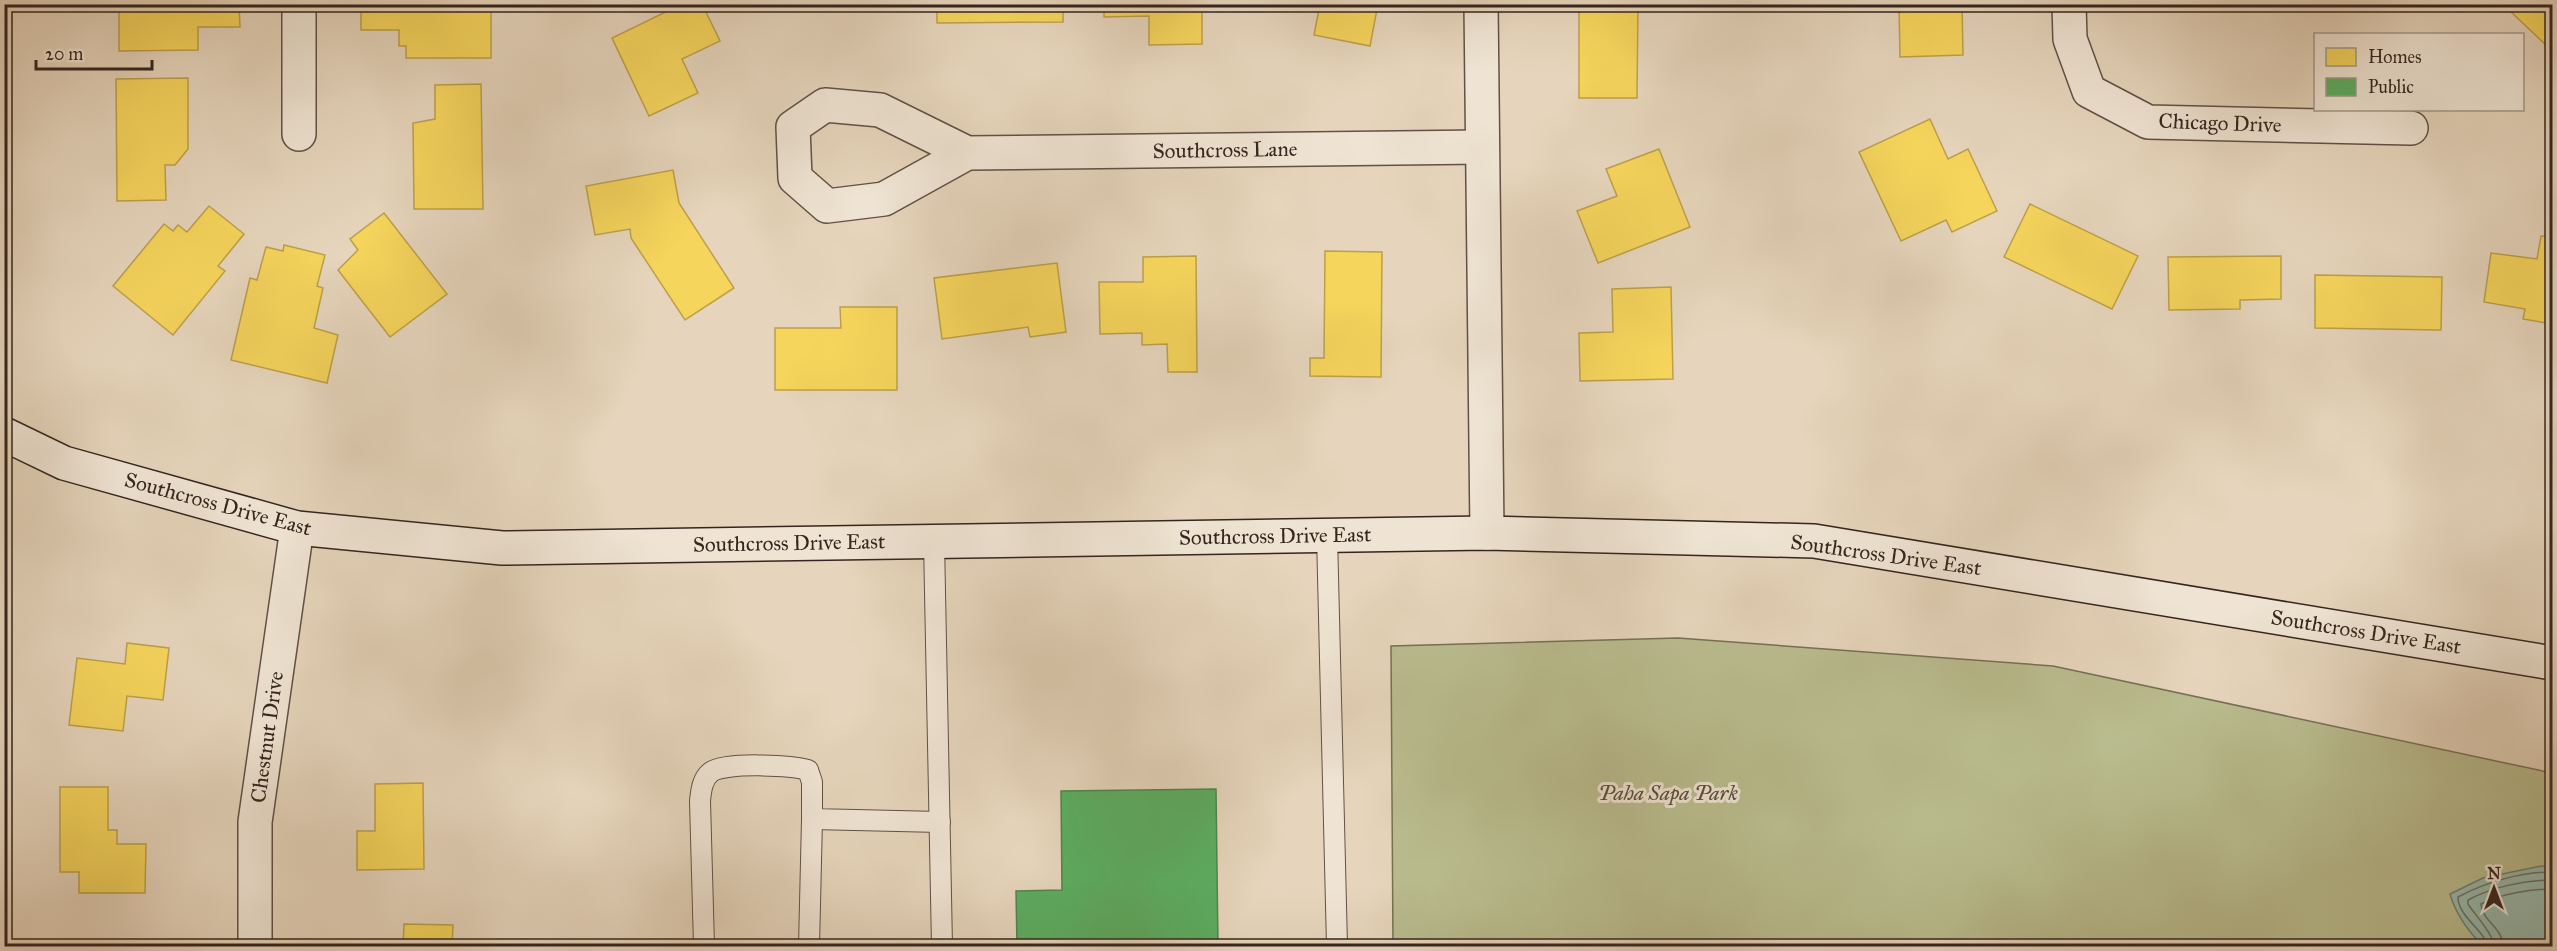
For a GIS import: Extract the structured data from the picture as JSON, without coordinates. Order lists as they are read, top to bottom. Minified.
{"streets":{"street":["Chicago Drive","Southcross Lane","Southcross Drive East","Chestnut Drive"]},"crossings":[["Southcross Drive East","Chestnut Drive"]],"parks":["Paha Sapa Park"],"legend":["Homes","Public"],"scale_bar":"20 m","north":"top"}
